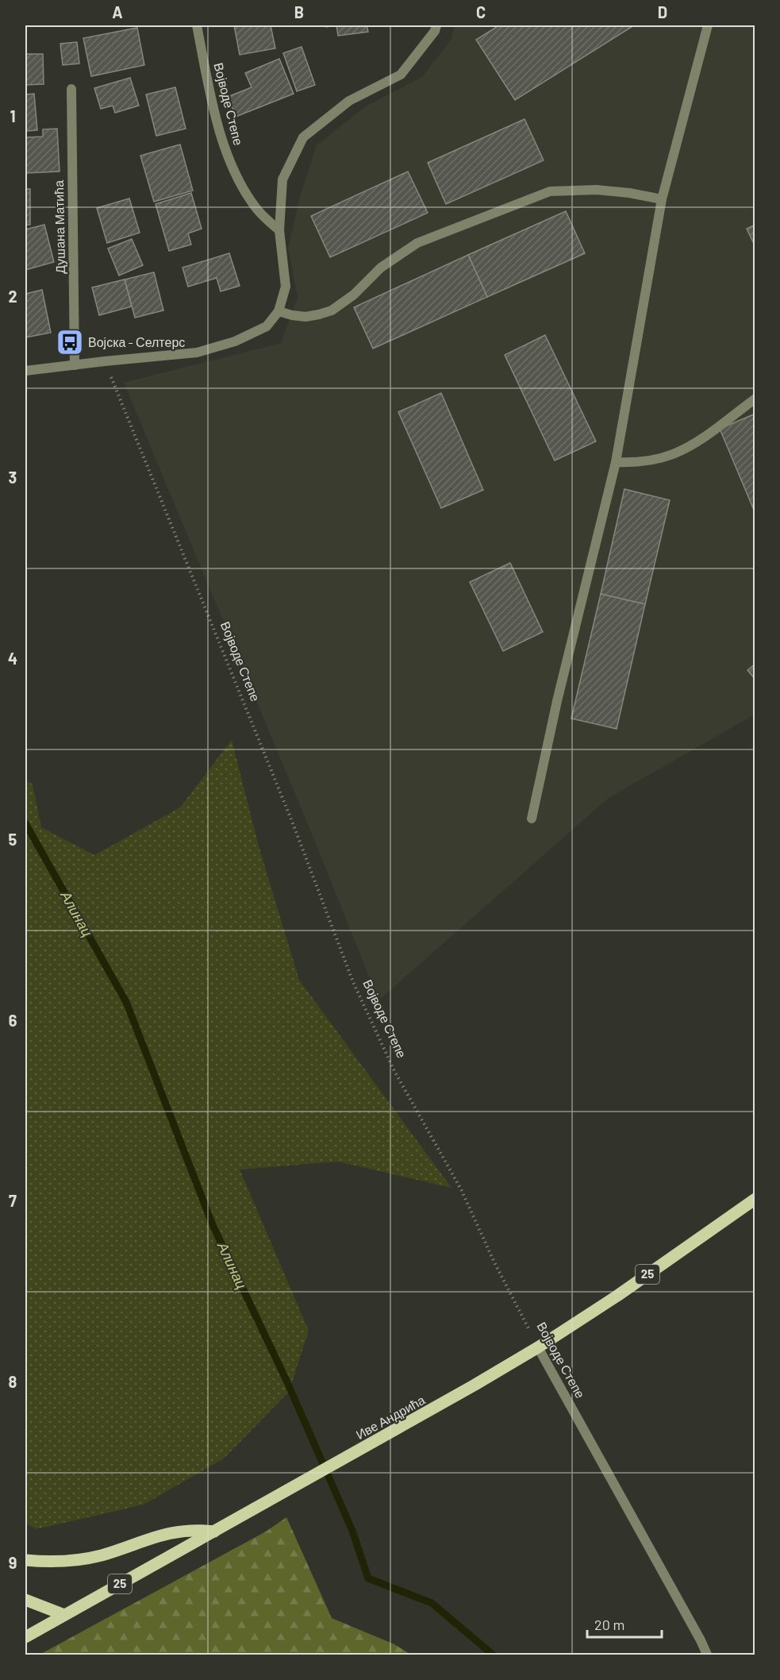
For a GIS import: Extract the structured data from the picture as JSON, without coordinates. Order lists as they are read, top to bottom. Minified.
{"streets":{"main road":["25","Иве Андрића"],"street":["Војводе Степе","Душана Матића"]},"crossings":[["Војводе Степе","Иве Андрића"]],"water":["Алинац"],"places":{"bus stop":["Војска - Селтерс"]},"scale_bar":"20 m","grid":{"columns":["A","B","C","D"],"rows":["1","2","3","4","5","6","7","8","9"]}}
